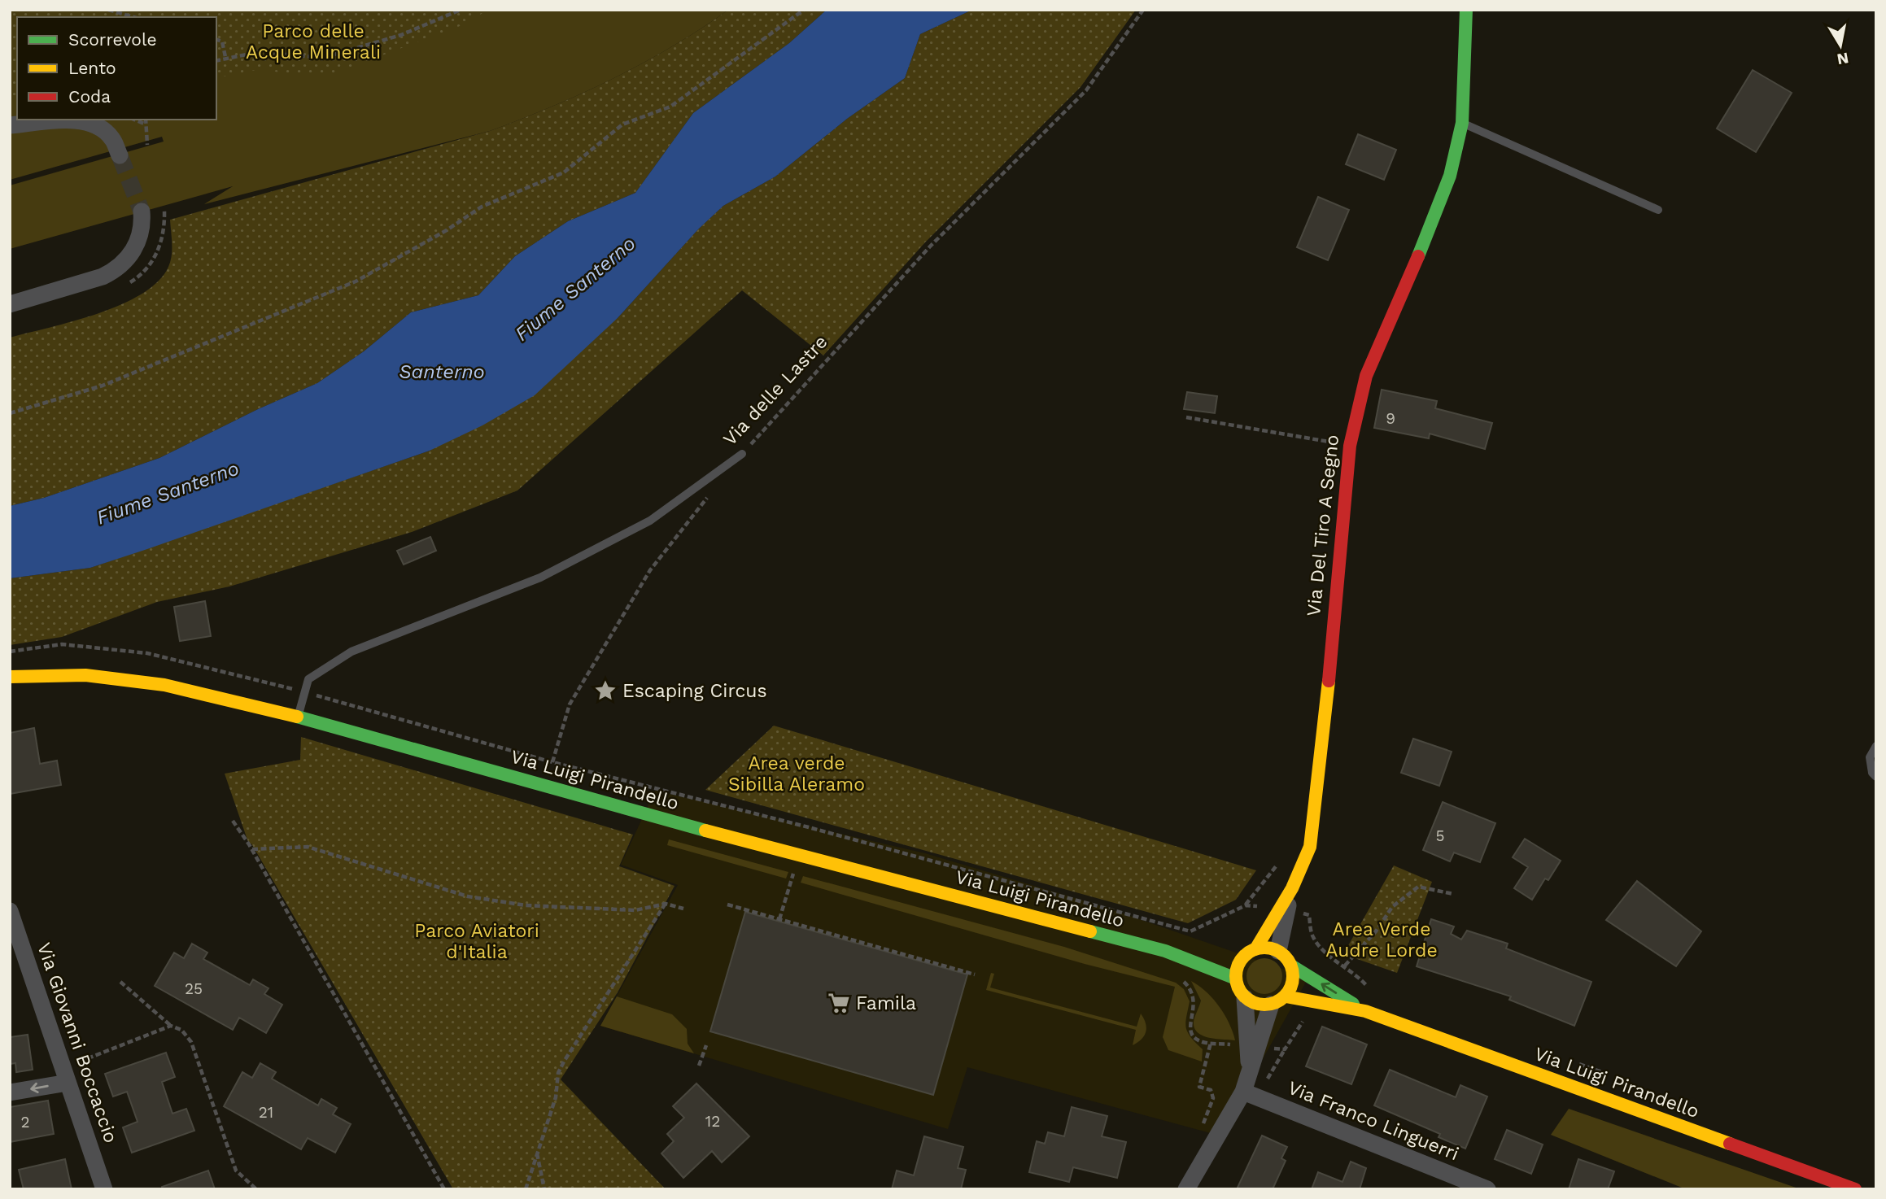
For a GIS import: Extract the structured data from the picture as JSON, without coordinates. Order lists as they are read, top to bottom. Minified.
{"streets":{"street":["Via Del Tiro A Segno","Via Luigi Pirandello","Via Giovanni Boccaccio","Via Franco Linguerri"],"lane":["Via delle Lastre"]},"crossings":[["Via delle Lastre","Via Luigi Pirandello"],["Via Del Tiro A Segno","Via Luigi Pirandello"]],"water":["Fiume Santerno","Santerno"],"parks":["Parco delle Acque Minerali","Area verde Sibilla Aleramo","Area Verde Audre Lorde","Parco Aviatori d'Italia"],"places":{"place":["Escaping Circus"],"supermarket":["Famila"]},"house_numbers":["9","5","25","21","12","2"],"legend":["Scorrevole","Lento","Coda"],"north":"bottom"}
